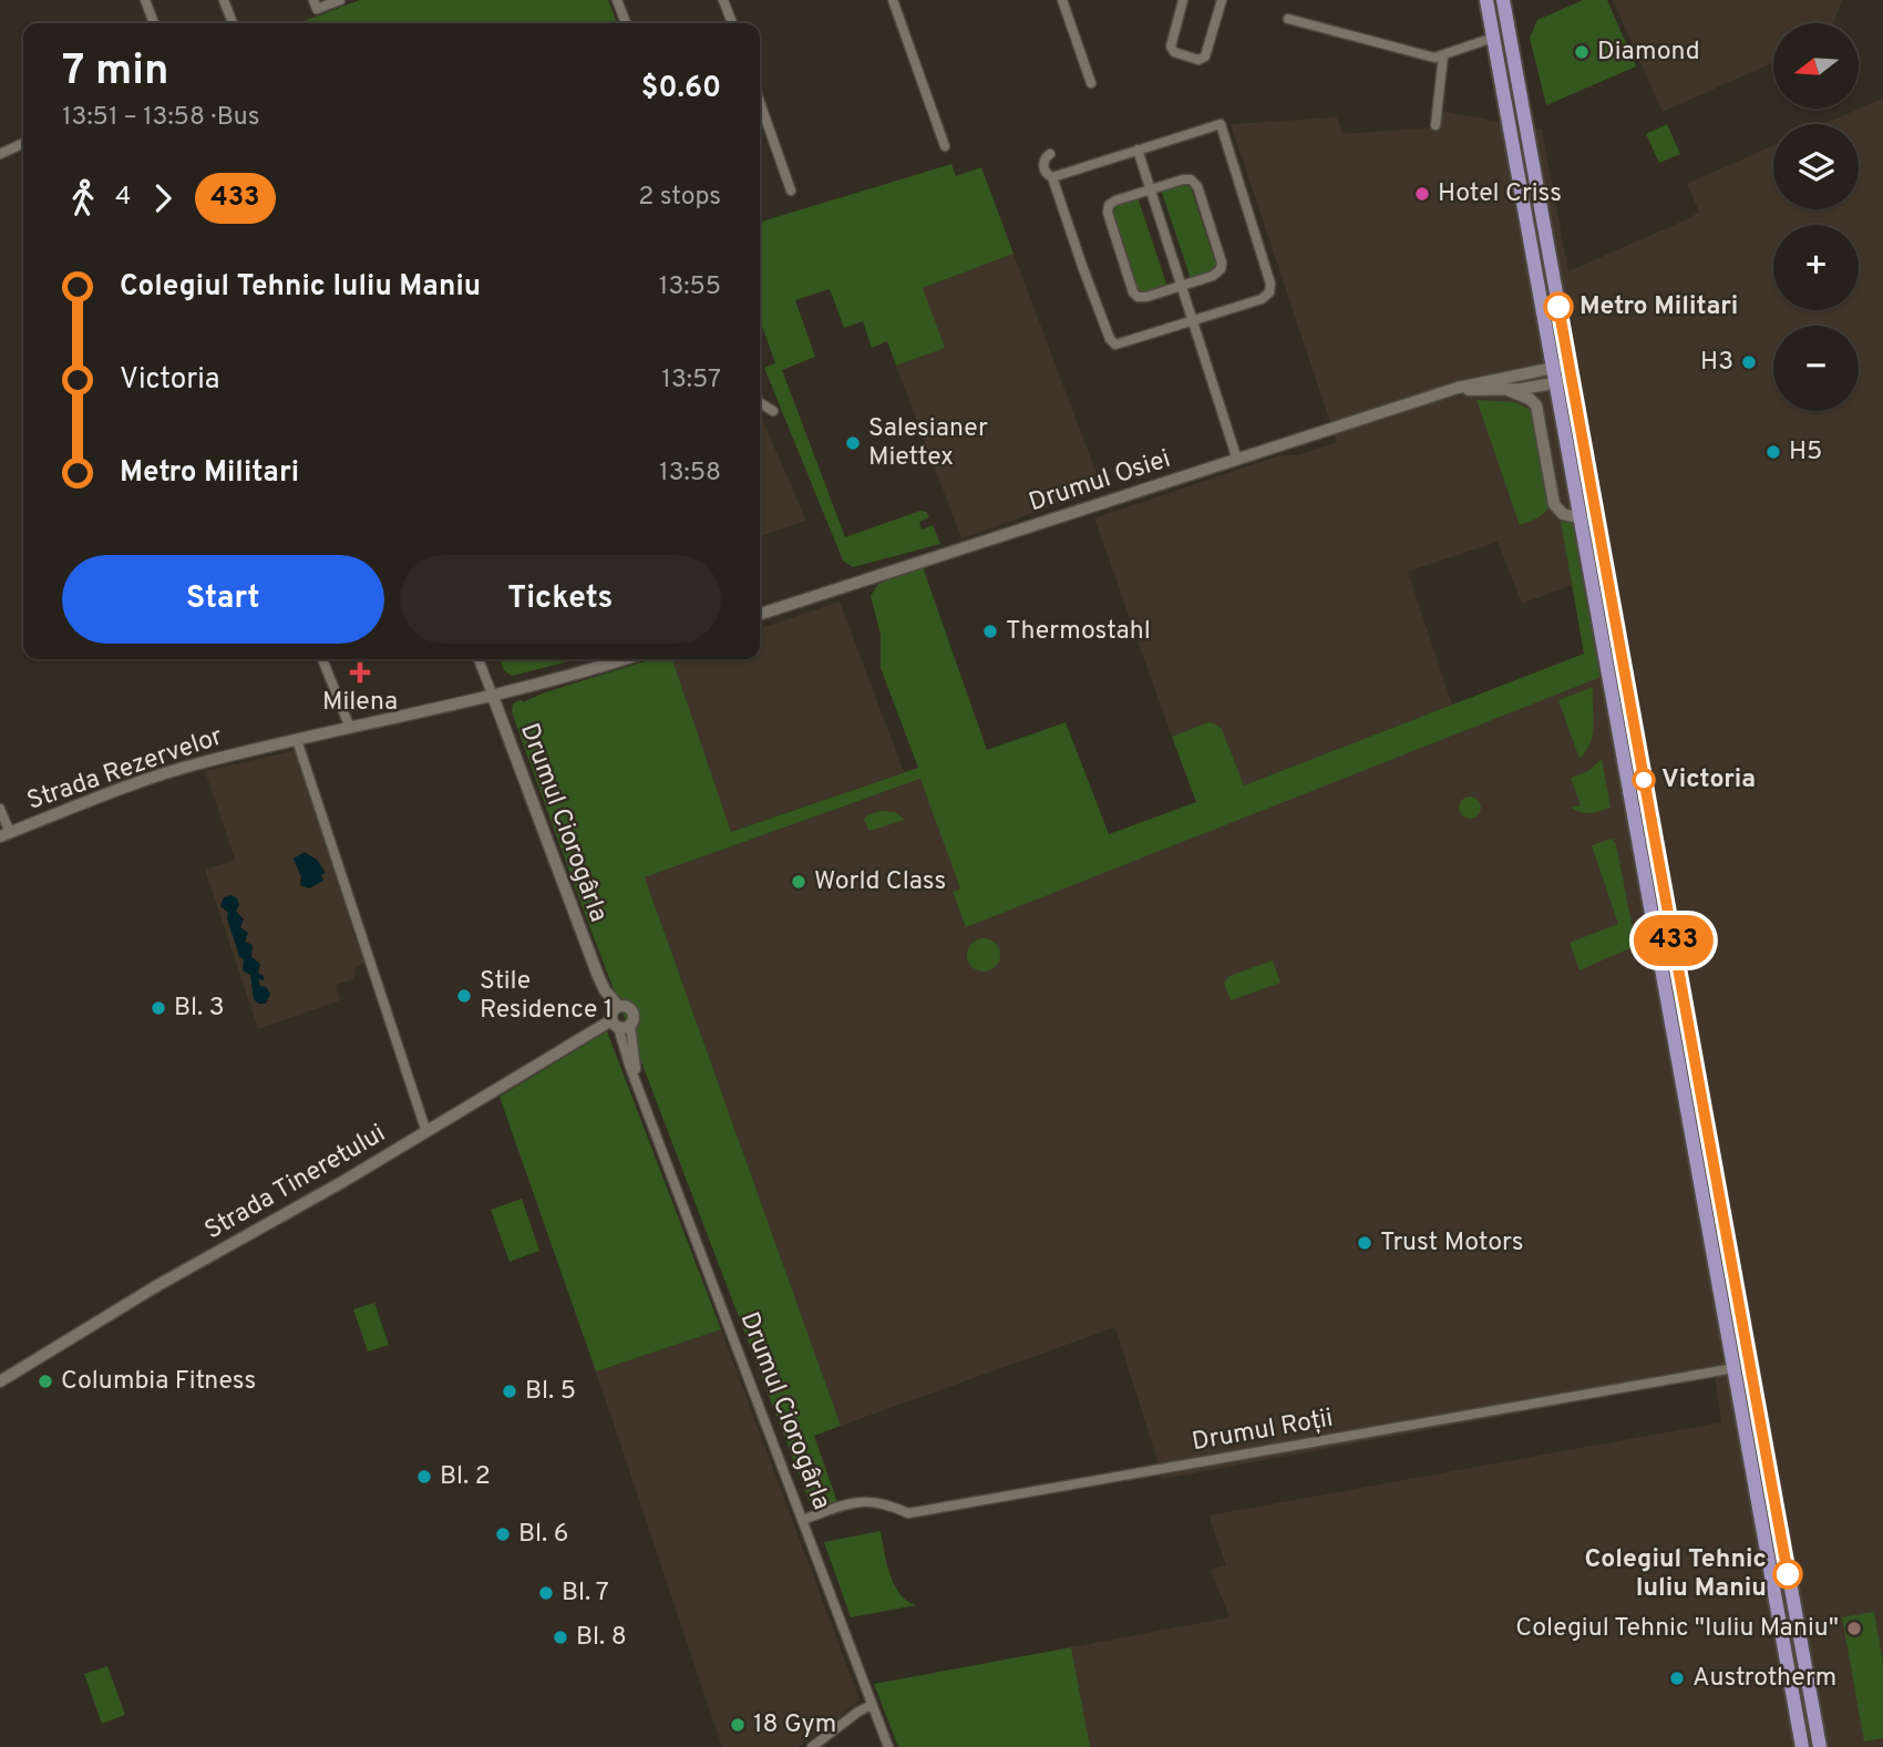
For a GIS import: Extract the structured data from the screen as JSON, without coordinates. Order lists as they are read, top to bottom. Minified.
{"streets":{"street":["Drumul Osiei","Strada Rezervelor","Drumul Ciorogârla","Strada Tineretului","Drumul Roții"]},"crossings":[["Strada Rezervelor","Drumul Ciorogârla"],["Drumul Ciorogârla","Strada Tineretului"],["Drumul Ciorogârla","Drumul Roții"]],"places":{"other":["Diamond","Hotel Criss","Metro Militari","H3","Salesianer Miettex","H5","Thermostahl","Victoria","World Class","Stile Residence 1","Bl. 3","Trust Motors","Columbia Fitness","Bl. 5","Bl. 2","Bl. 6","Colegiul Tehnic Iuliu Maniu","Bl. 7","Colegiul Tehnic \"Iuliu Maniu\"","Bl. 8","Austrotherm","18 Gym"],"health":["Milena"]},"lines":["bus line 433"],"north":"left","page":{"on_map":"433","map_buttons":["+","−"],"heading":["7 min","13:51 – 13:58 · Bus","$0.60"],"legs":["4","433","2 stops"],"list":[{"name":"Colegiul Tehnic Iuliu Maniu","value":"13:55"},{"name":"Victoria","value":"13:57"},{"name":"Metro Militari","value":"13:58"}],"buttons":["Start","Tickets"]}}
